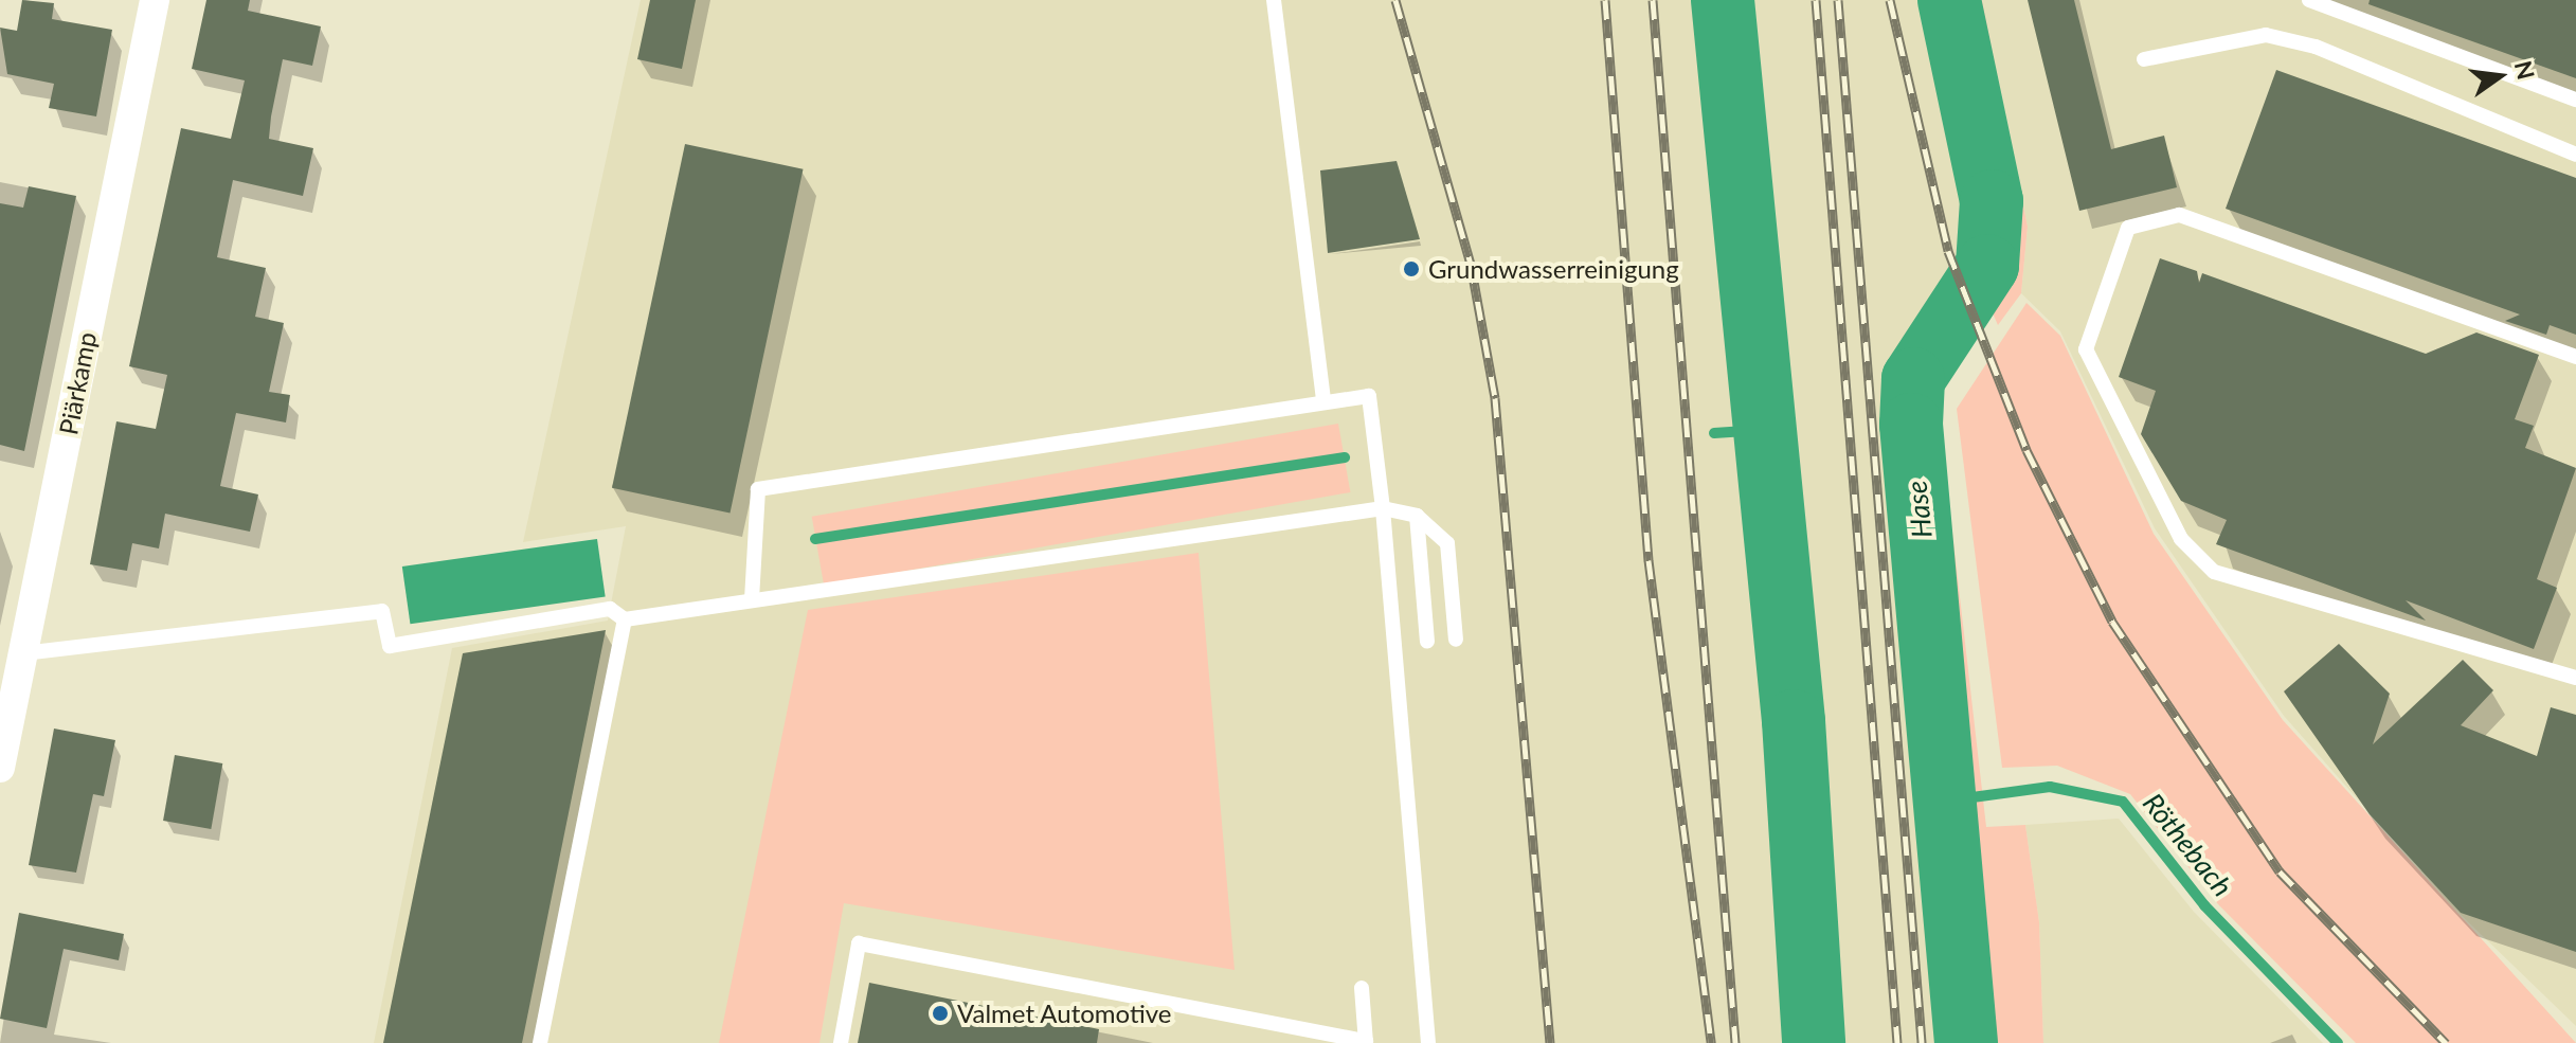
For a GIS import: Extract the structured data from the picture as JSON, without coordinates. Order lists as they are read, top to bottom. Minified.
{"streets":{"street":["Piärkamp"]},"water":["Hase","Röthebach"],"places":["Grundwasserreinigung","Valmet Automotive"],"north":"right"}
